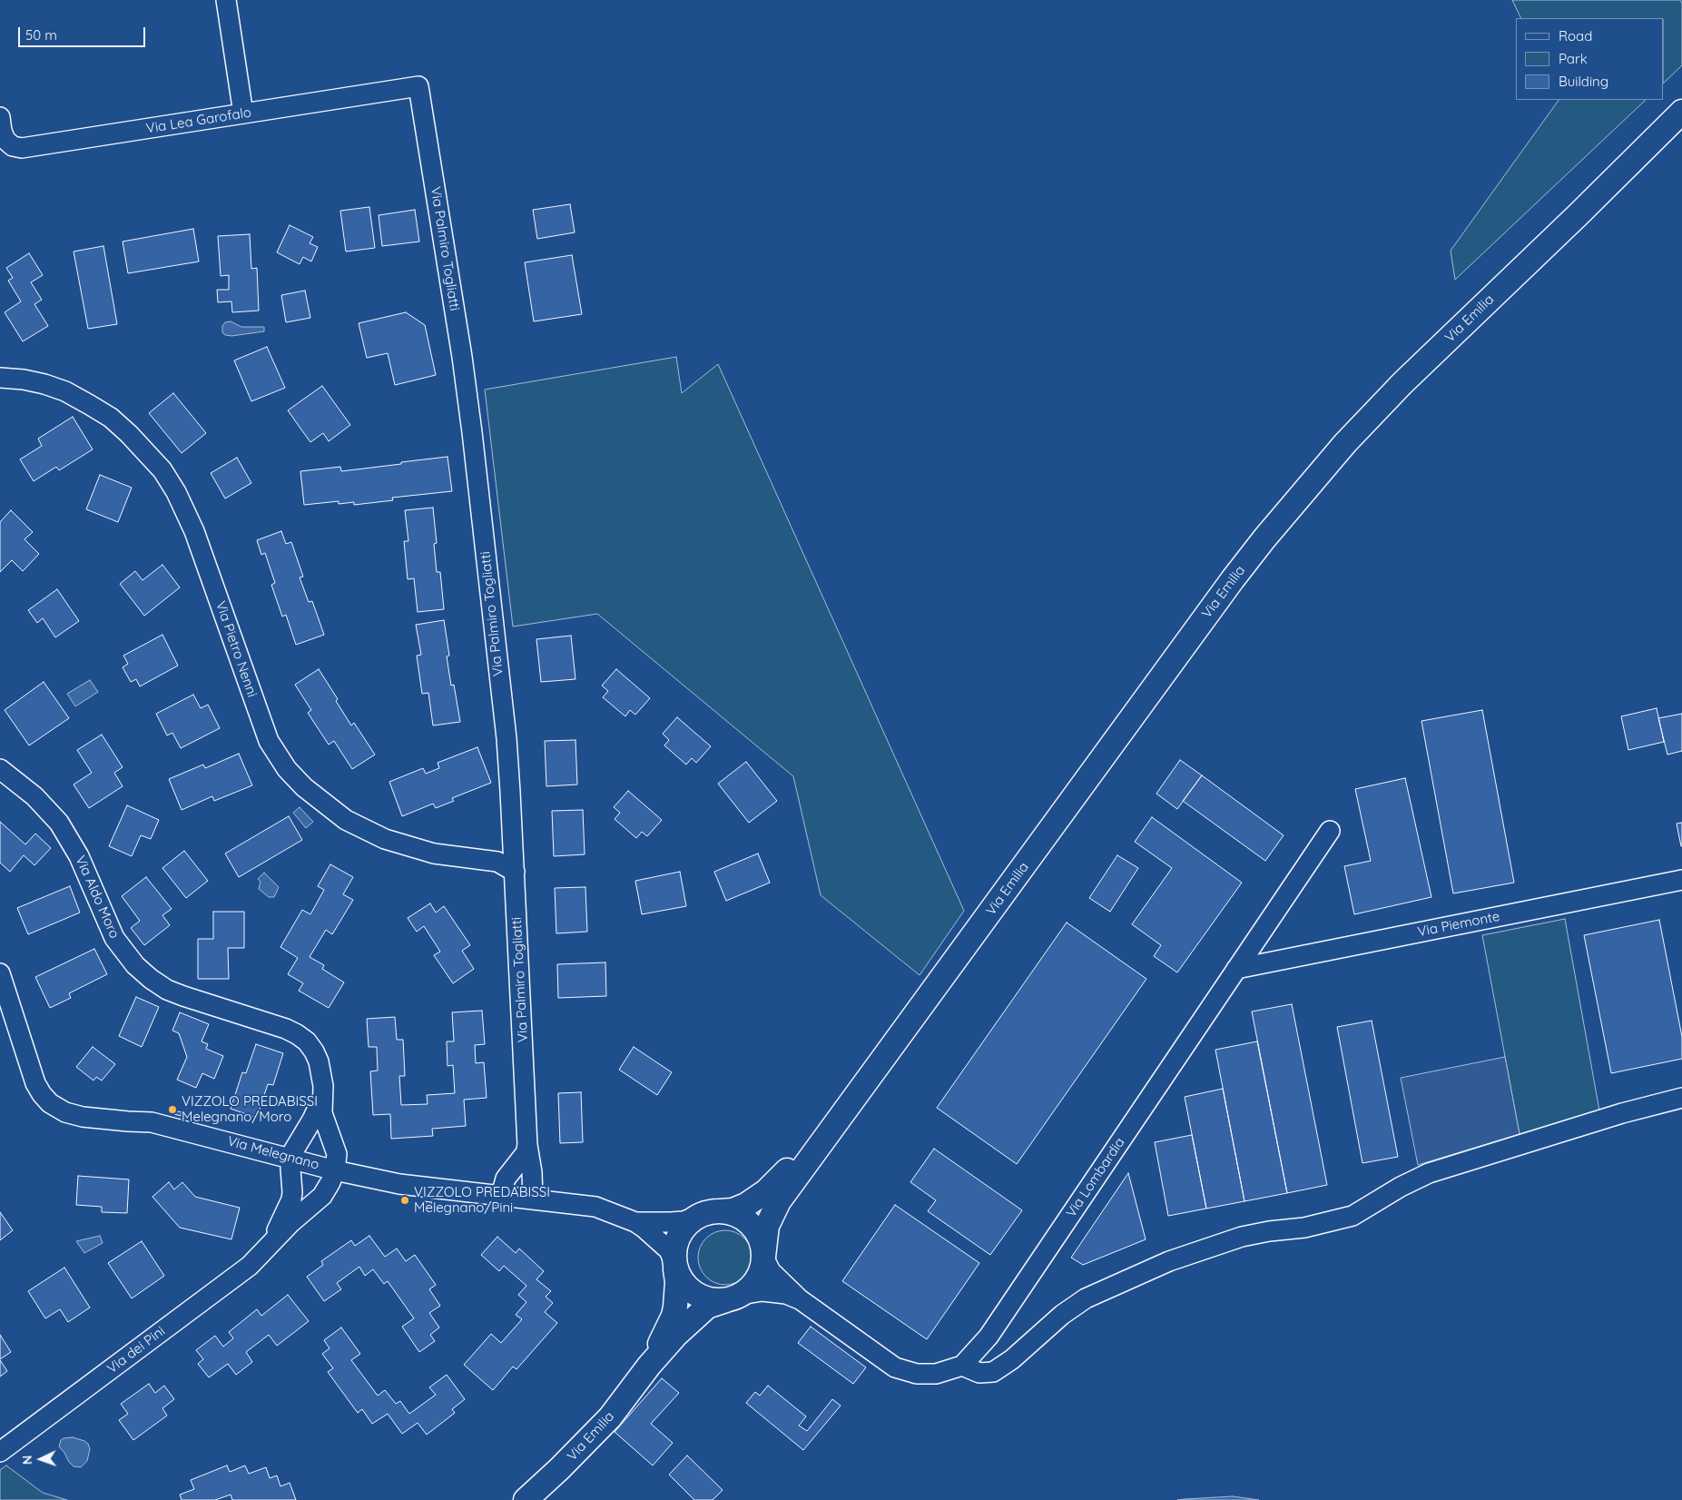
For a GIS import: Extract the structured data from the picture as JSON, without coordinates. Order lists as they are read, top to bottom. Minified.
{"streets":{"main road":["Via Emilia"],"street":["Via Lea Garofalo","Via Palmiro Togliatti","Via Pietro Nenni","Via Aldo Moro","Via Piemonte","Via Melegnano","Via Lombardia","Via dei Pini"]},"crossings":[["Via Lea Garofalo","Via Palmiro Togliatti"],["Via Palmiro Togliatti","Via Pietro Nenni"],["Via Palmiro Togliatti","Via Melegnano"],["Via Emilia","Via Melegnano"],["Via Aldo Moro","Via Melegnano"],["Via Aldo Moro","Via dei Pini"],["Via Piemonte","Via Lombardia"],["Via Melegnano","Via dei Pini"]],"places":["VIZZOLO PREDABISSI Melegnano/Moro","VIZZOLO PREDABISSI Melegnano/Pini"],"legend":["Road","Park","Building"],"scale_bar":"50 m","north":"left"}
